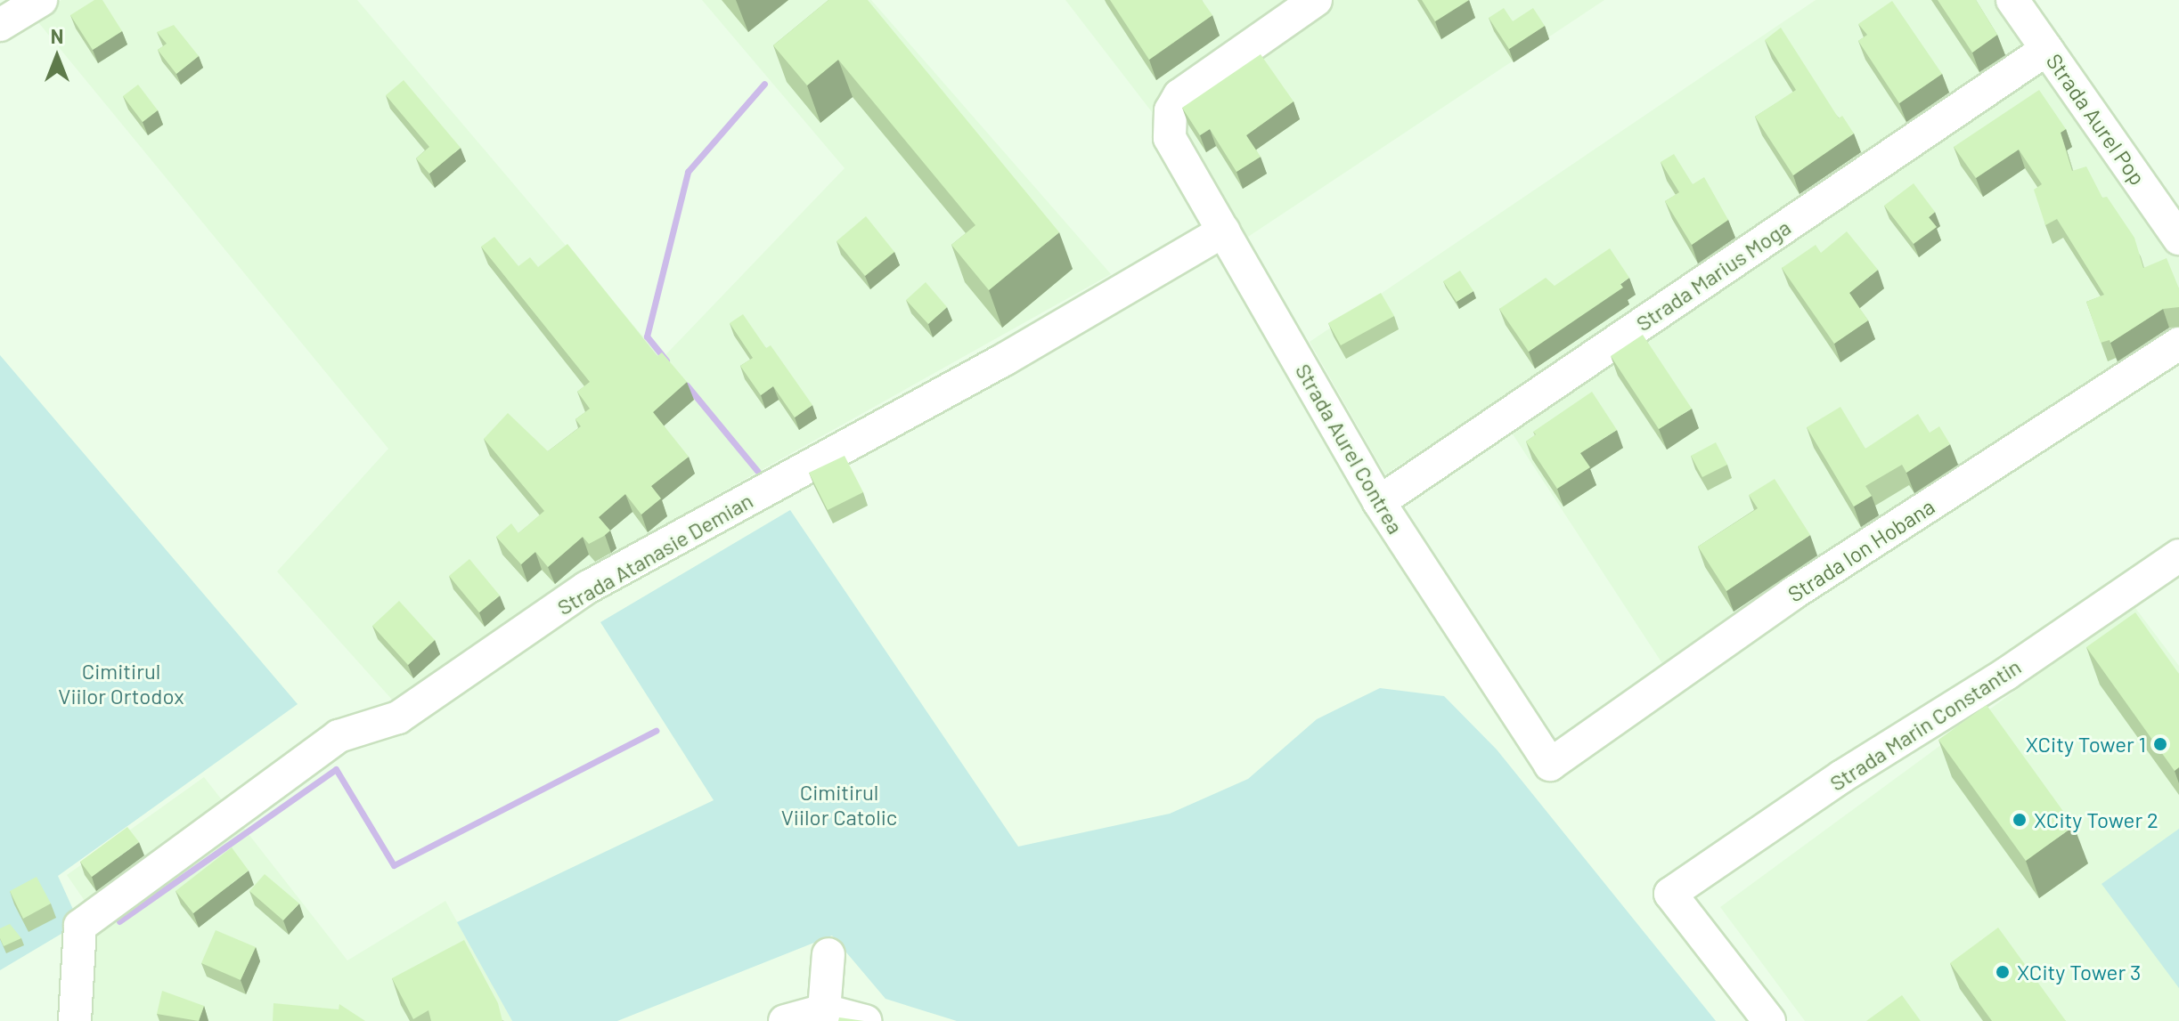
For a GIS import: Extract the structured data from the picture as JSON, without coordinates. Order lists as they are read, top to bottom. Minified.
{"streets":{"street":["Strada Aurel Pop","Strada Marius Moga","Strada Aurel Contrea","Strada Ion Hobana","Strada Atanasie Demian","Strada Marin Constantin"]},"crossings":[["Strada Aurel Pop","Strada Marius Moga"],["Strada Marius Moga","Strada Aurel Contrea"],["Strada Aurel Contrea","Strada Ion Hobana"],["Strada Aurel Contrea","Strada Atanasie Demian"]],"parks":["Cimitirul Viilor Ortodox","Cimitirul Viilor Catolic"],"places":["XCity Tower 1","XCity Tower 2","XCity Tower 3"],"north":"top"}
